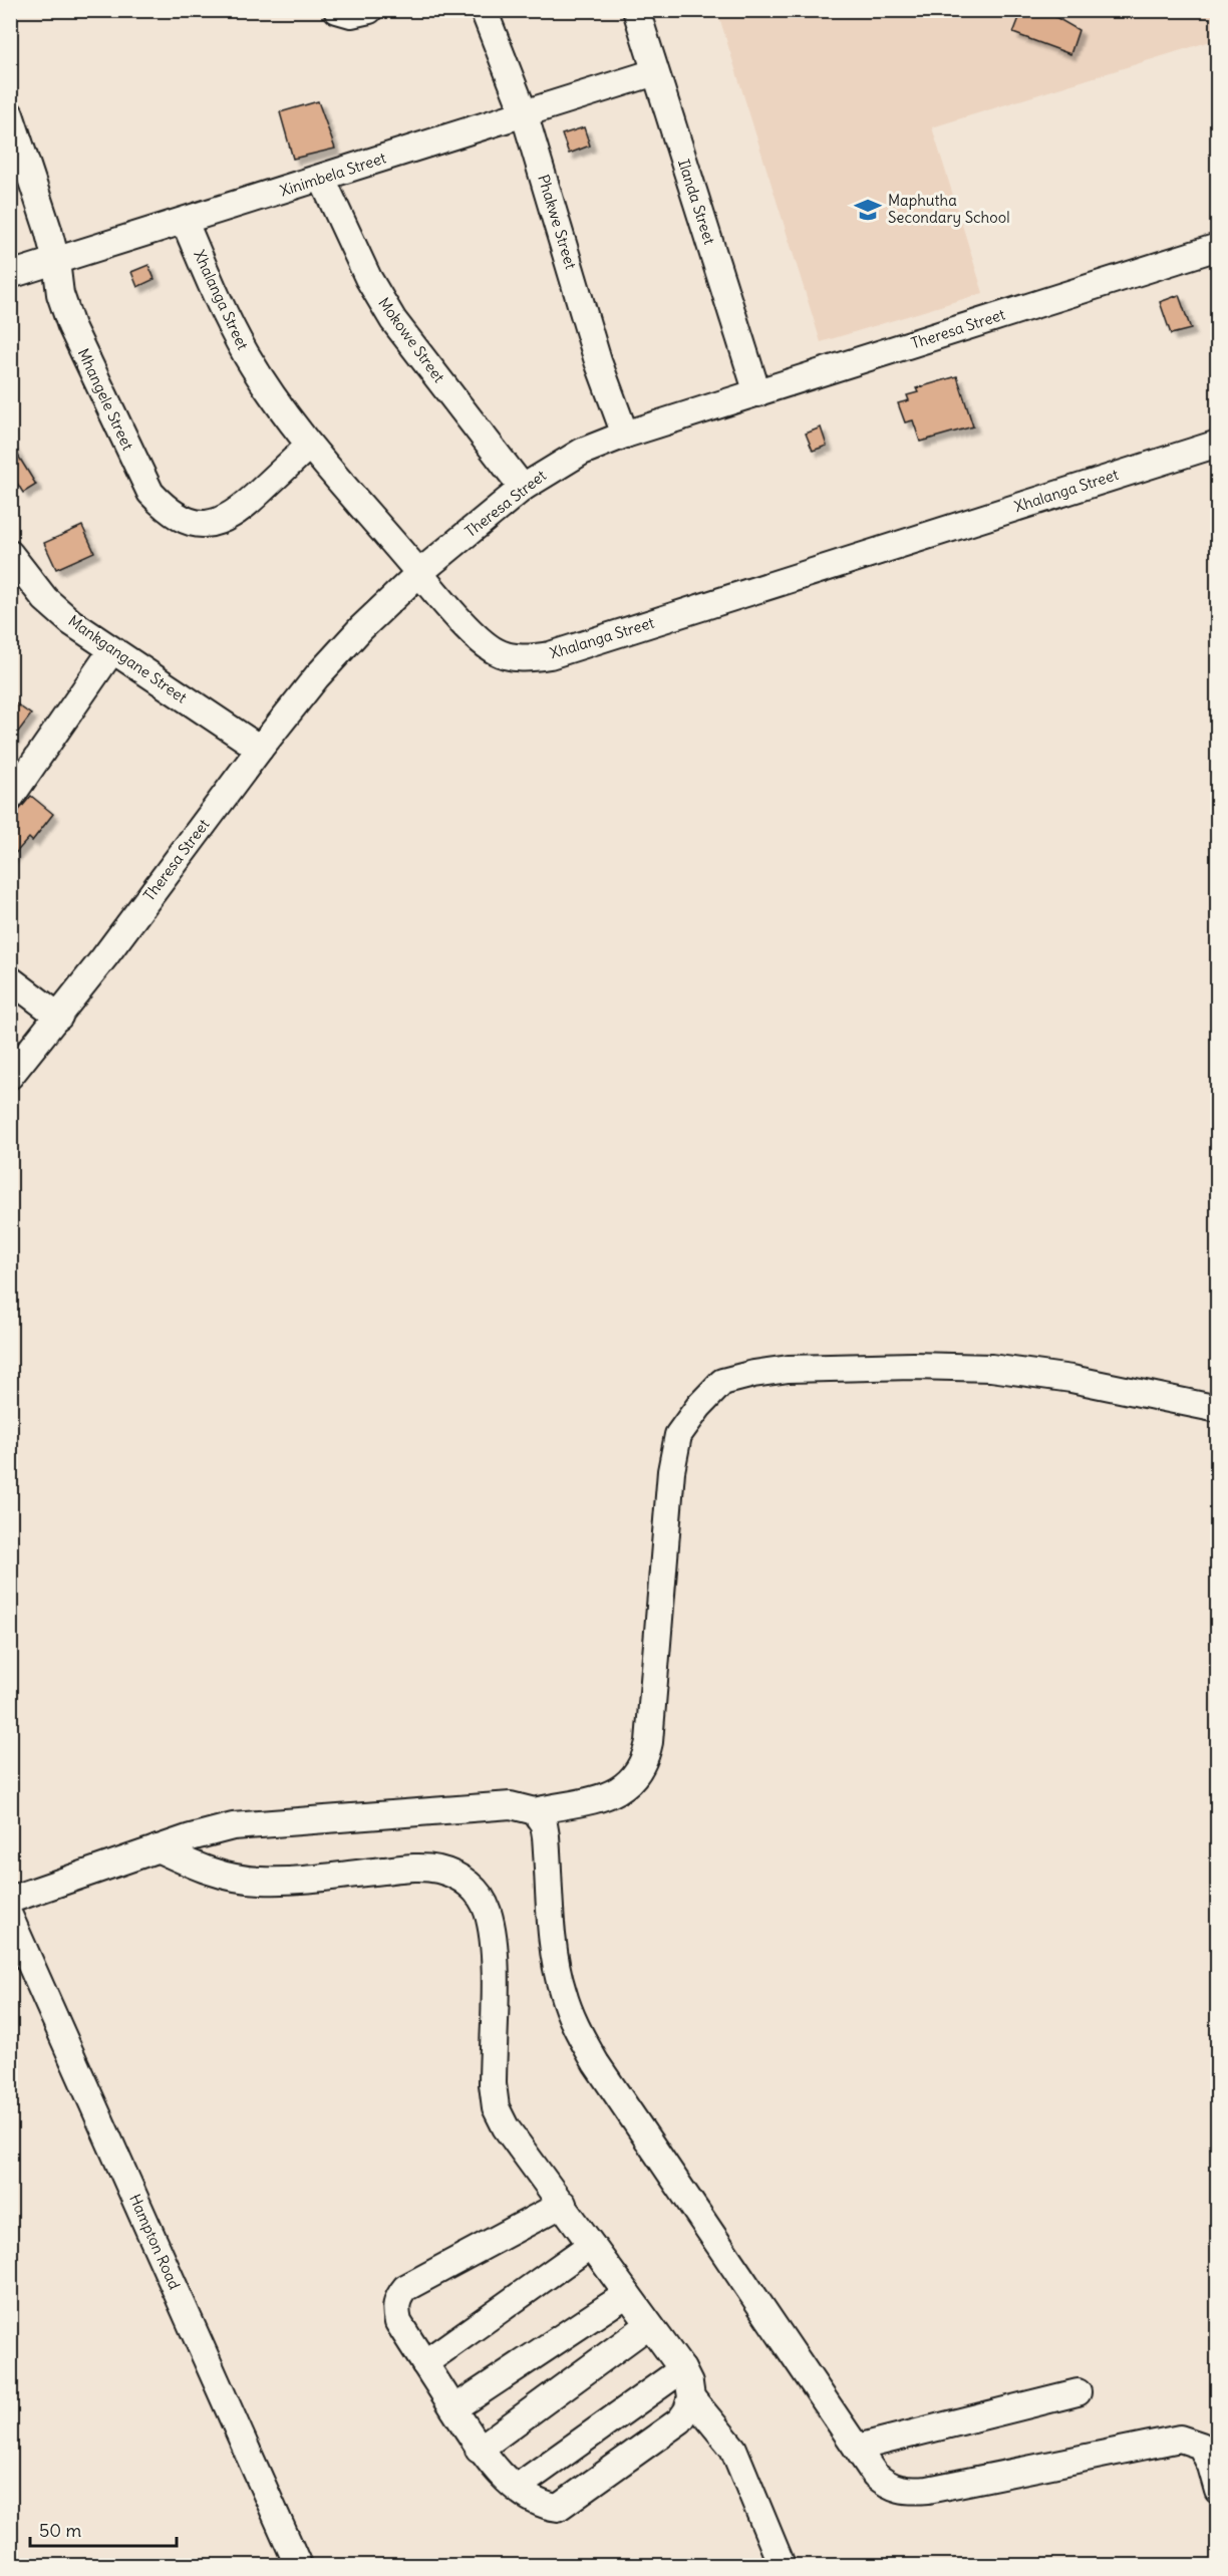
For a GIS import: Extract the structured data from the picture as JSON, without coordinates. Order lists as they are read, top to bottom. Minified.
{"streets":{"street":["Xinimbela Street","Ilanda Street","Phakwe Street","Xhalanga Street","Theresa Street","Mokowe Street","Mhangele Street","Mankgangane Street","Hampton Road"]},"crossings":[["Xinimbela Street","Ilanda Street"],["Xinimbela Street","Phakwe Street"],["Xinimbela Street","Xhalanga Street"],["Xinimbela Street","Mokowe Street"],["Xinimbela Street","Mhangele Street"],["Ilanda Street","Theresa Street"],["Phakwe Street","Theresa Street"],["Xhalanga Street","Theresa Street"],["Xhalanga Street","Mhangele Street"],["Theresa Street","Mokowe Street"],["Theresa Street","Mankgangane Street"]],"places":{"school or university":["Maphutha Secondary School"]},"scale_bar":"50 m"}
